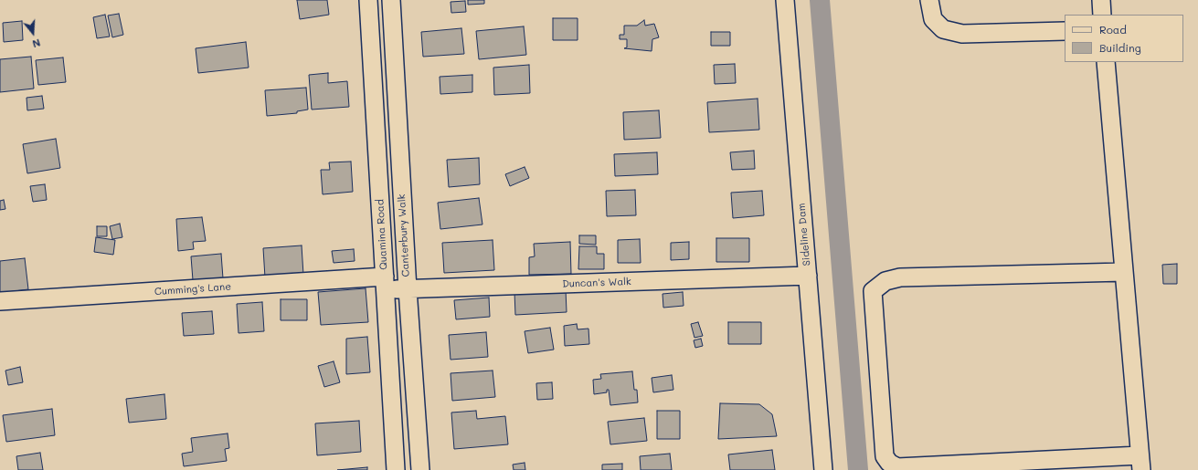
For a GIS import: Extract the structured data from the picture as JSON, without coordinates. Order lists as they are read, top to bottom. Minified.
{"streets":{"street":["Quamina Road","Sideline Dam","Canterbury Walk","Duncan's Walk","Cumming's Lane"]},"crossings":[["Quamina Road","Canterbury Walk"],["Quamina Road","Duncan's Walk"],["Quamina Road","Cumming's Lane"],["Sideline Dam","Duncan's Walk"],["Canterbury Walk","Duncan's Walk"],["Canterbury Walk","Cumming's Lane"],["Duncan's Walk","Cumming's Lane"]],"legend":["Road","Building"],"north":"bottom"}
